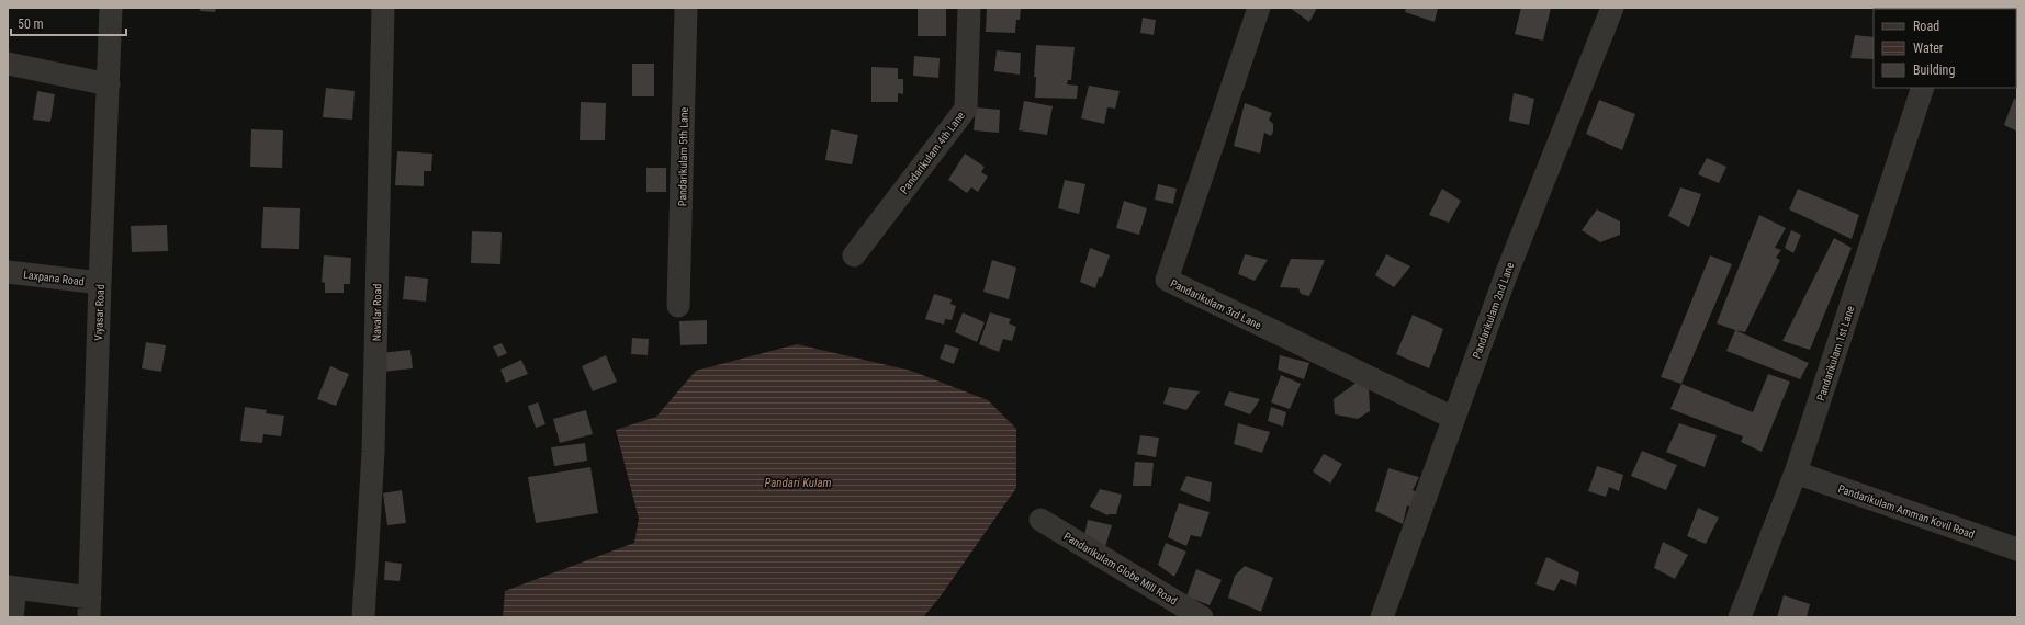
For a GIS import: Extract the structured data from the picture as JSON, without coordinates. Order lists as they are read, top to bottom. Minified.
{"streets":{"street":["Pandarikulam 4th Lane","Pandarikulam 5th Lane","Laxpana Road","Pandarikulam 3rd Lane","Pandarikulam 2nd Lane","Viyasar Road","Navalar Road","Pandarikulam 1st Lane","Pandarikulam Amman Kovil Road","Pandarikulam Globe Mill Road"]},"crossings":[["Laxpana Road","Viyasar Road"],["Pandarikulam 3rd Lane","Pandarikulam 2nd Lane"],["Pandarikulam 1st Lane","Pandarikulam Amman Kovil Road"]],"water":["Pandari Kulam"],"legend":["Road","Water","Building"],"scale_bar":"50 m"}
